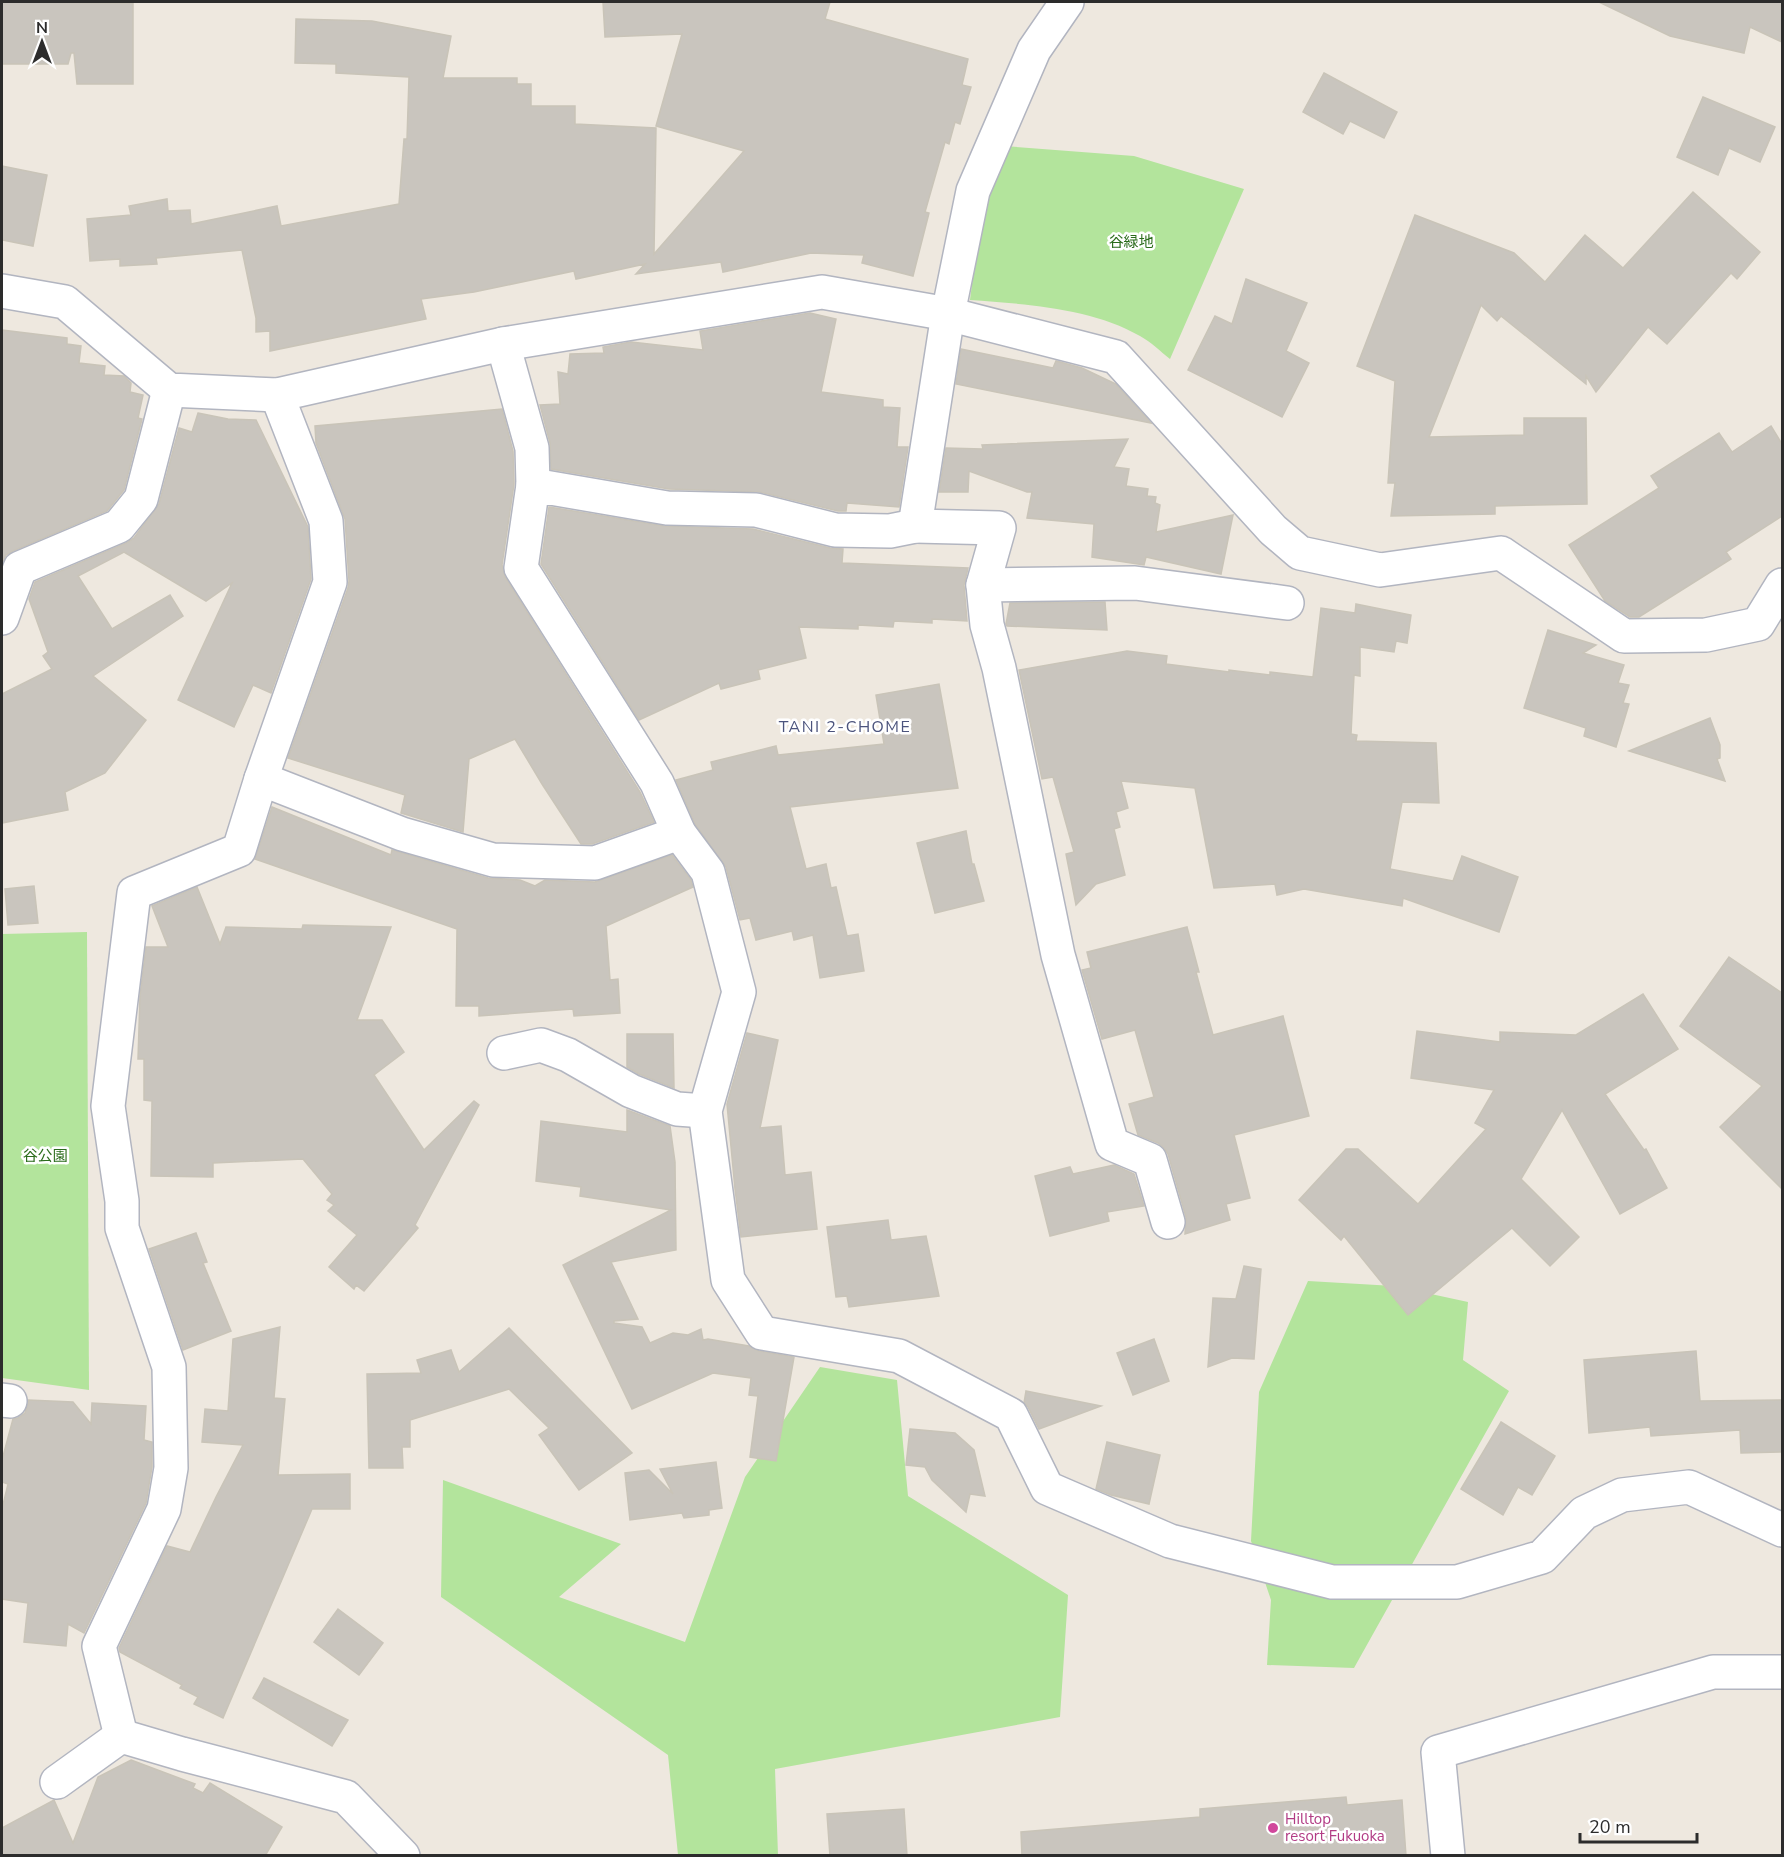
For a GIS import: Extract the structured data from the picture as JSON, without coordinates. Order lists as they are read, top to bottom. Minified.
{"districts":["TANI 2-CHOME"],"parks":["谷緑地","谷公園"],"places":["Hilltop resort Fukuoka"],"scale_bar":"20 m","north":"top"}
